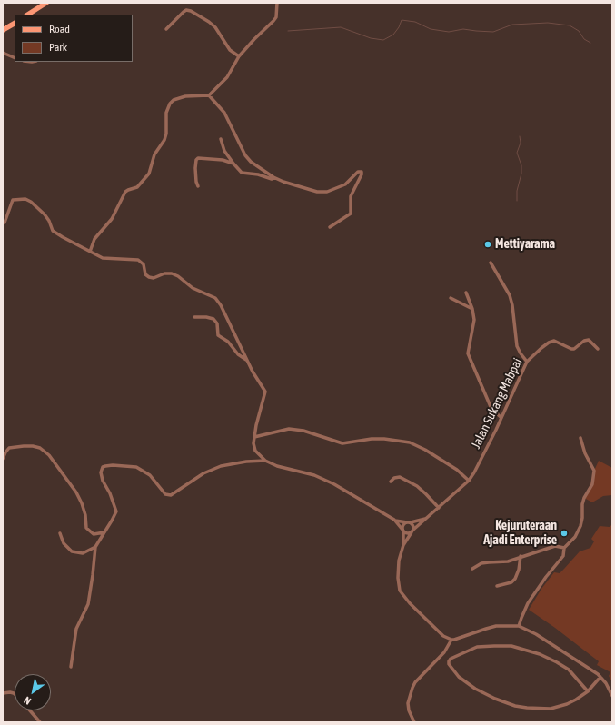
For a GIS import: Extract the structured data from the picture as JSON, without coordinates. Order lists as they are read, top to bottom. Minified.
{"streets":{"street":["Jalan Sukang Mabpai"]},"places":["Mettiyarama","Kejuruteraan Ajadi Enterprise"],"legend":["Road","Park"],"north":"bottom left"}
